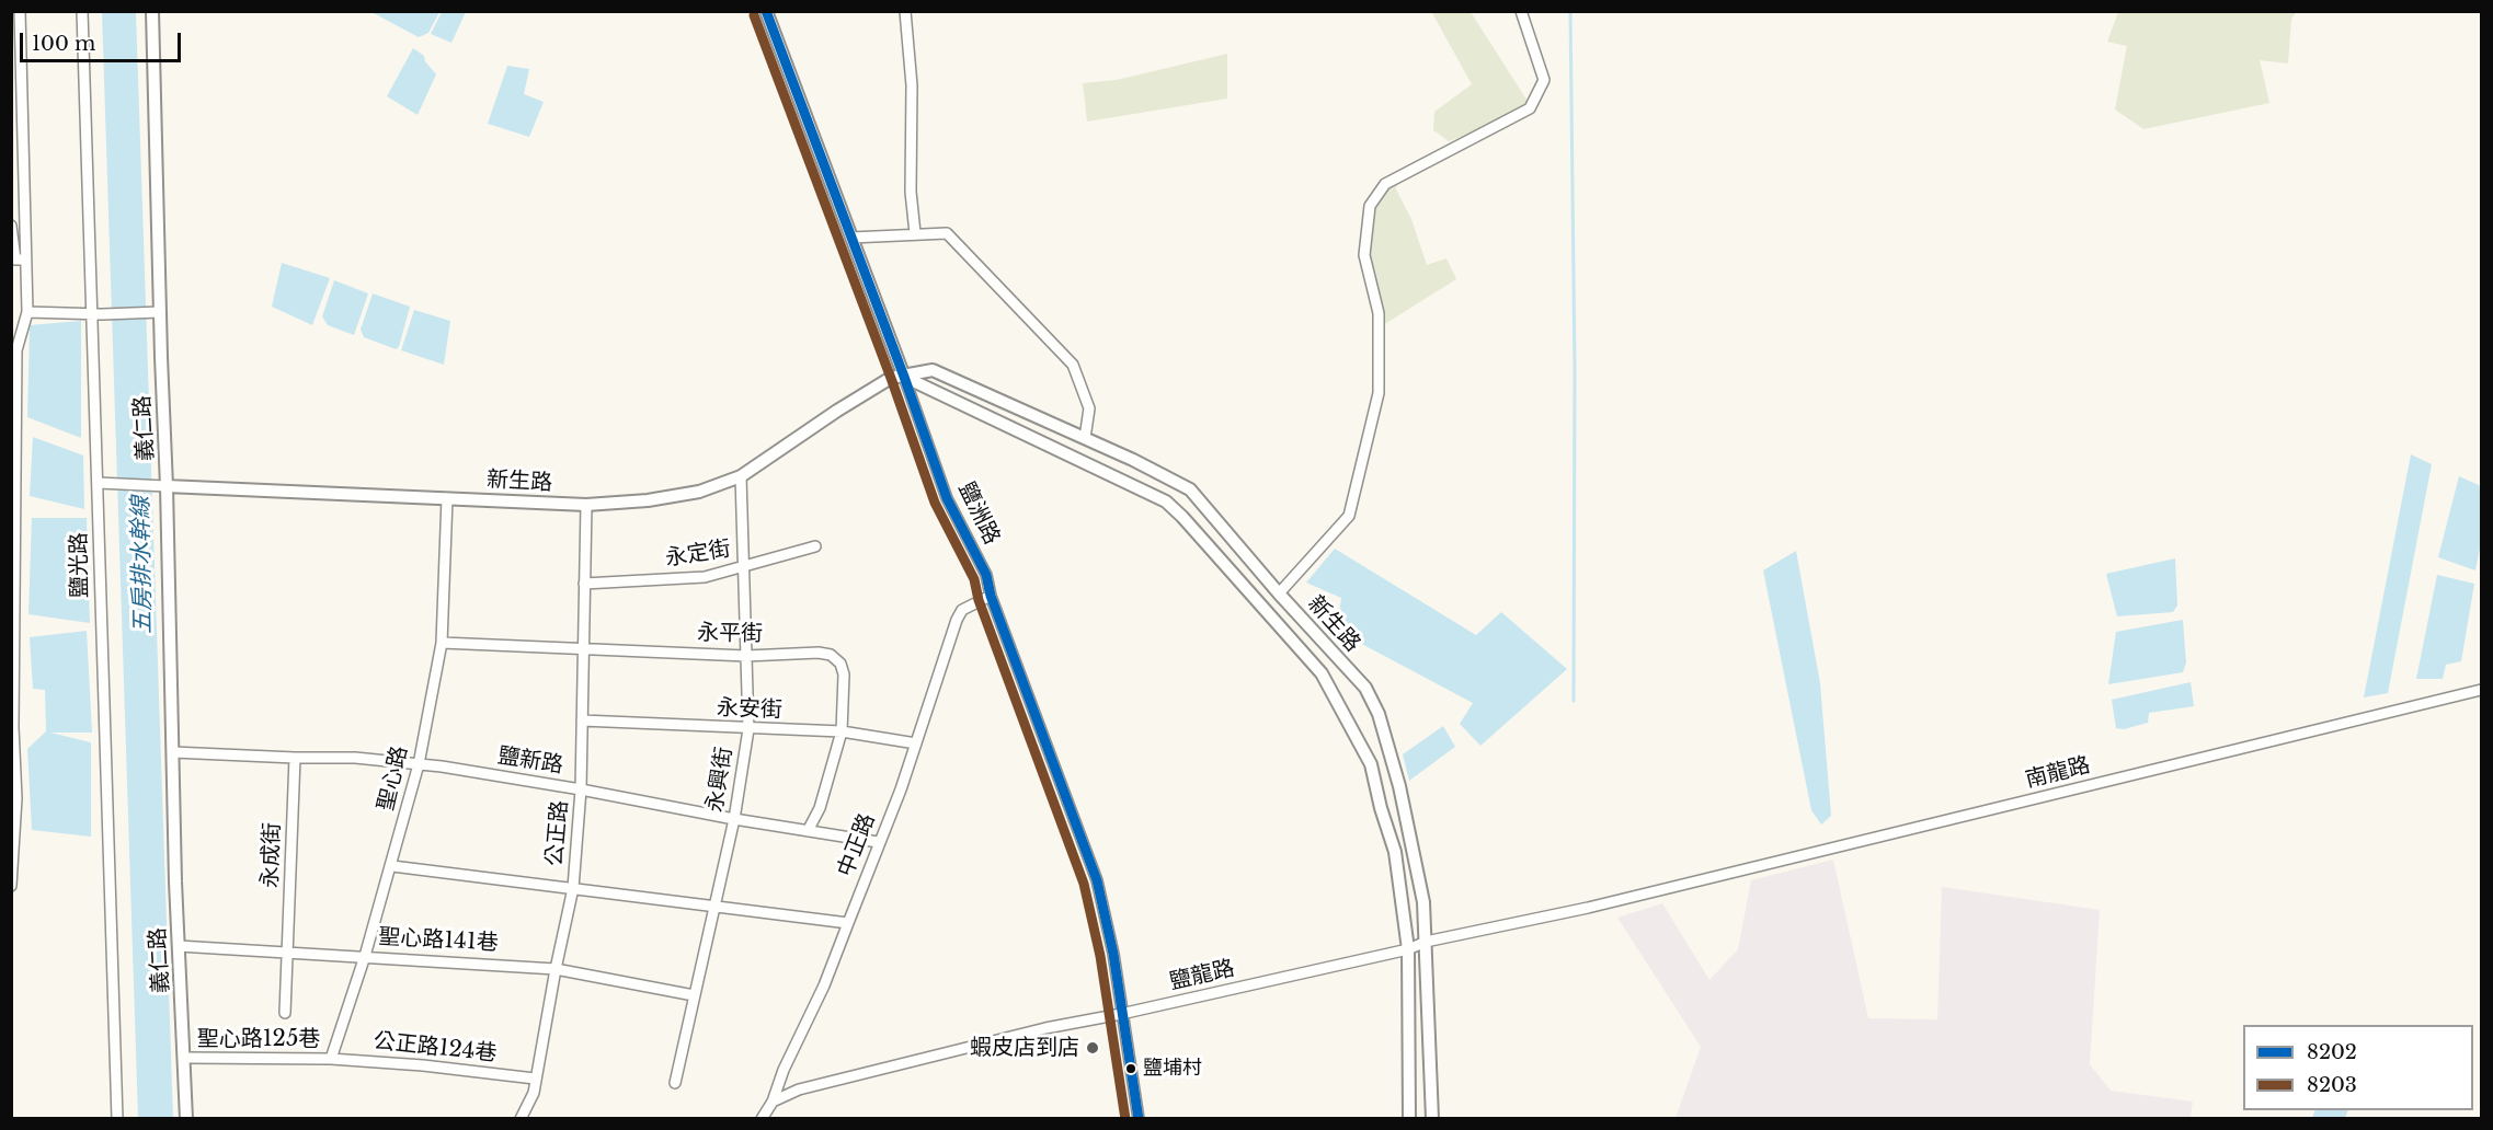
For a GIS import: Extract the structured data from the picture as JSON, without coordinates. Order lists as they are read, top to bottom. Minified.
{"streets":{"street":["義仁路","新生路","鹽洲路","永定街","鹽光路","永平街","永安街","鹽新路","南龍路","聖心路","永興街","公正路","中正路","永成街","聖心路141巷","鹽龍路","聖心路125巷","公正路124巷"]},"crossings":[["義仁路","新生路"],["義仁路","鹽新路"],["義仁路","聖心路141巷"],["義仁路","聖心路125巷"],["新生路","鹽洲路"],["新生路","鹽光路"],["新生路","聖心路"],["新生路","永興街"],["新生路","公正路"],["新生路","鹽龍路"],["鹽洲路","中正路"],["鹽洲路","鹽龍路"],["永定街","永興街"],["永定街","公正路"],["永平街","永安街"],["永平街","鹽新路"],["永平街","聖心路"],["永平街","永興街"],["永平街","公正路"],["永安街","永興街"],["永安街","公正路"],["永安街","中正路"],["鹽新路","聖心路"],["鹽新路","永興街"],["鹽新路","公正路"],["鹽新路","中正路"],["鹽新路","永成街"],["南龍路","鹽龍路"],["聖心路","聖心路141巷"],["聖心路","聖心路125巷"],["聖心路","公正路124巷"],["永興街","聖心路141巷"],["公正路","聖心路141巷"],["公正路","公正路124巷"],["中正路","鹽龍路"],["永成街","聖心路141巷"],["聖心路125巷","公正路124巷"]],"water":["五房排水幹線"],"places":["蝦皮店到店","鹽埔村"],"lines":["transit line 8202","transit line 8203"],"legend":["8202","8203"],"scale_bar":"100 m"}
